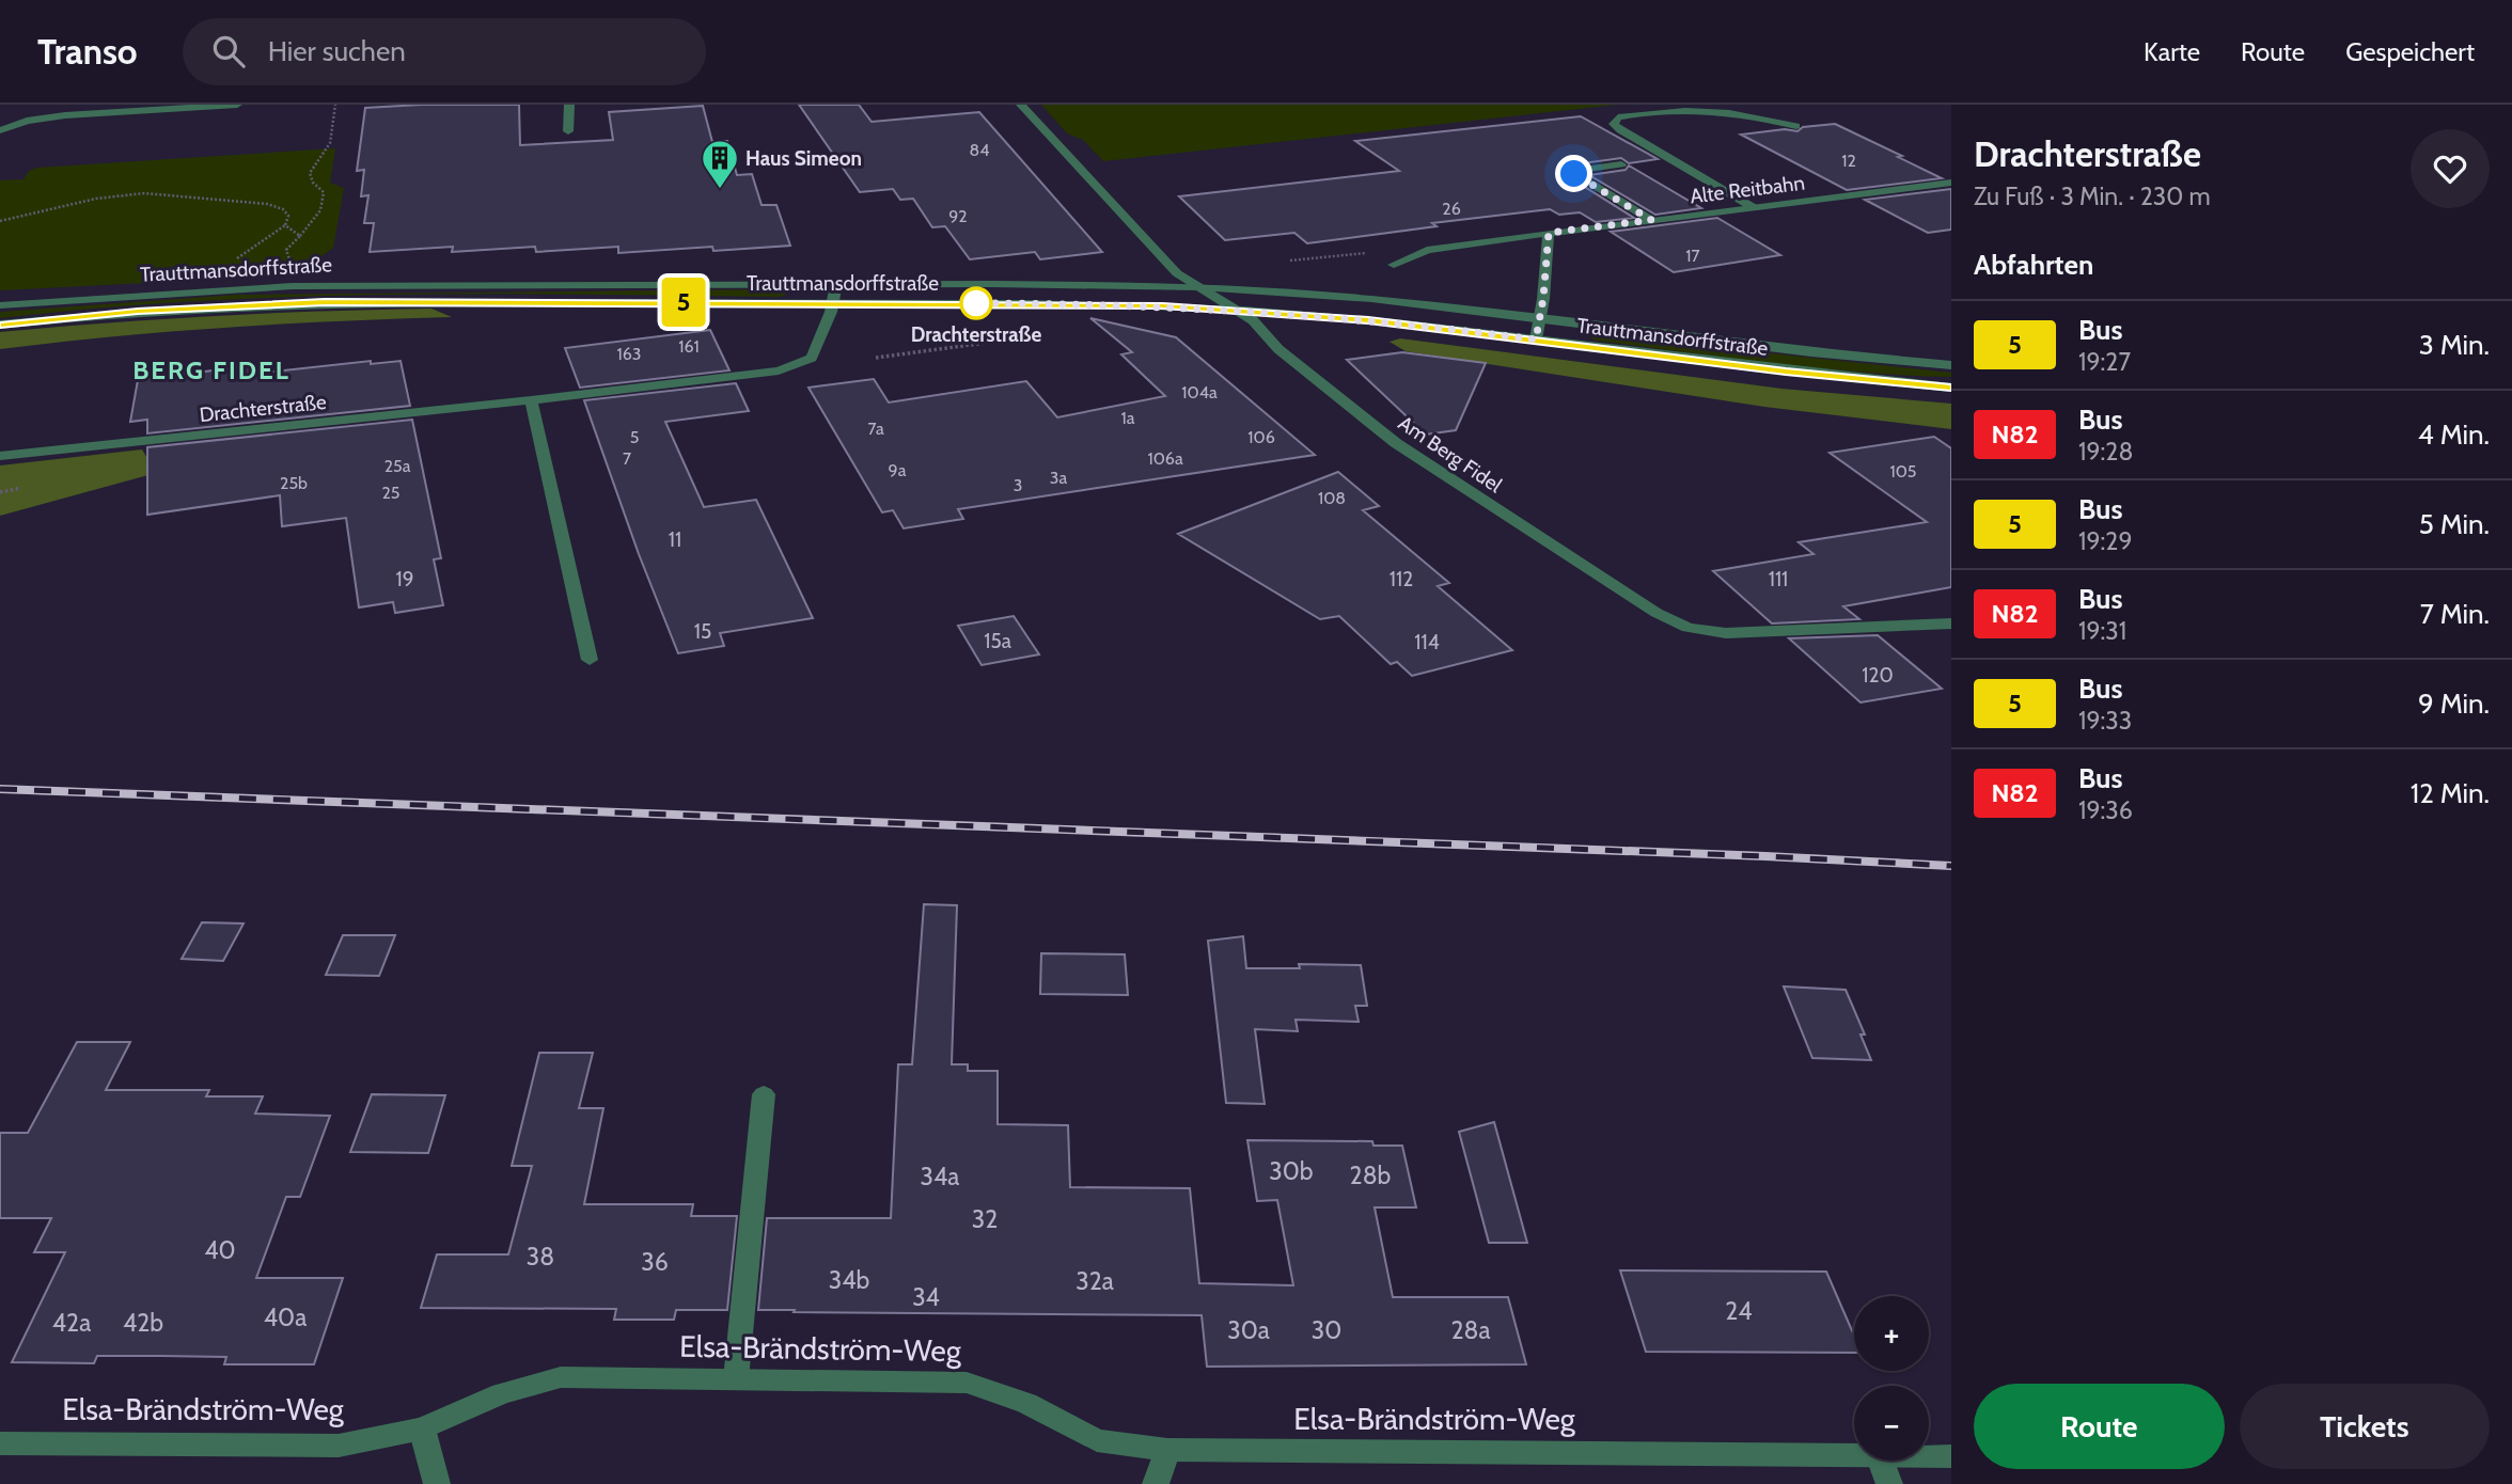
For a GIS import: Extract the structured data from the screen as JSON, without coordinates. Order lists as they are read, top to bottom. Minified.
{"streets":{"street":["Alte Reitbahn","Trauttmansdorffstraße","Drachterstraße","Am Berg Fidel","Elsa-Brändström-Weg"]},"crossings":[["Trauttmansdorffstraße","Drachterstraße"],["Trauttmansdorffstraße","Am Berg Fidel"]],"districts":["BERG FIDEL"],"places":{"building":["Haus Simeon"],"other":["Drachterstraße"]},"lines":["bus line 5"],"house_numbers":["84","12","26","92","17","161","163","104a","1a","7a","5","106","7","106a","25a","9a","105","3a","25b","3","25","108","11","19","112","111","15","15a","114","120","30b","28b","34a","32","40","38","36","34b","32a","34","24","40a","42a","42b","30a","30","28a"],"page":{"header":"Transo","search":"Hier suchen","nav":["Karte","Route","Gespeichert"],"on_map":"5","heading":[["Drachterstraße","Zu Fuß · 3 Min. · 230 m"],"Abfahrten"],"list":[{"mark":"5","name":"Bus","note":"19:27","value":"3 Min."},{"mark":"N82","name":"Bus","note":"19:28","value":"4 Min."},{"mark":"5","name":"Bus","note":"19:29","value":"5 Min."},{"mark":"N82","name":"Bus","note":"19:31","value":"7 Min."},{"mark":"5","name":"Bus","note":"19:33","value":"9 Min."},{"mark":"N82","name":"Bus","note":"19:36","value":"12 Min."}],"map_buttons":["+","−"],"buttons":["Route","Tickets"]}}
